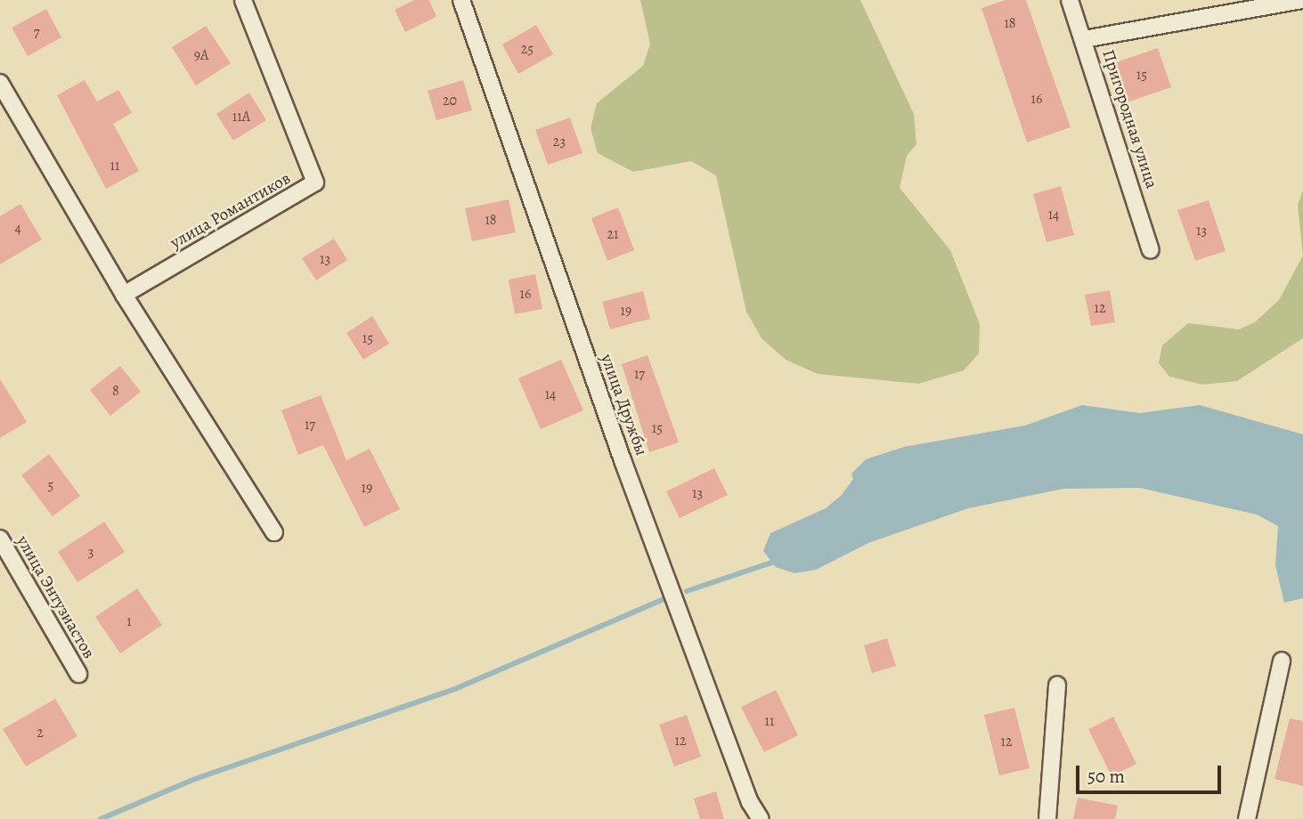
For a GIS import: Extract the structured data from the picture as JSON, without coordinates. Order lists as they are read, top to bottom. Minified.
{"streets":{"street":["Пригородная улица","улица Романтиков","улица Дружбы","улица Энтузиастов"]},"house_numbers":["18","7","25","9А","15","16","20","11А","23","11","14","18","4","13","21","13","16","12","19","15","17","8","14","17","15","5","19","13","3","1","11","2","12","12"],"scale_bar":"50 m"}
